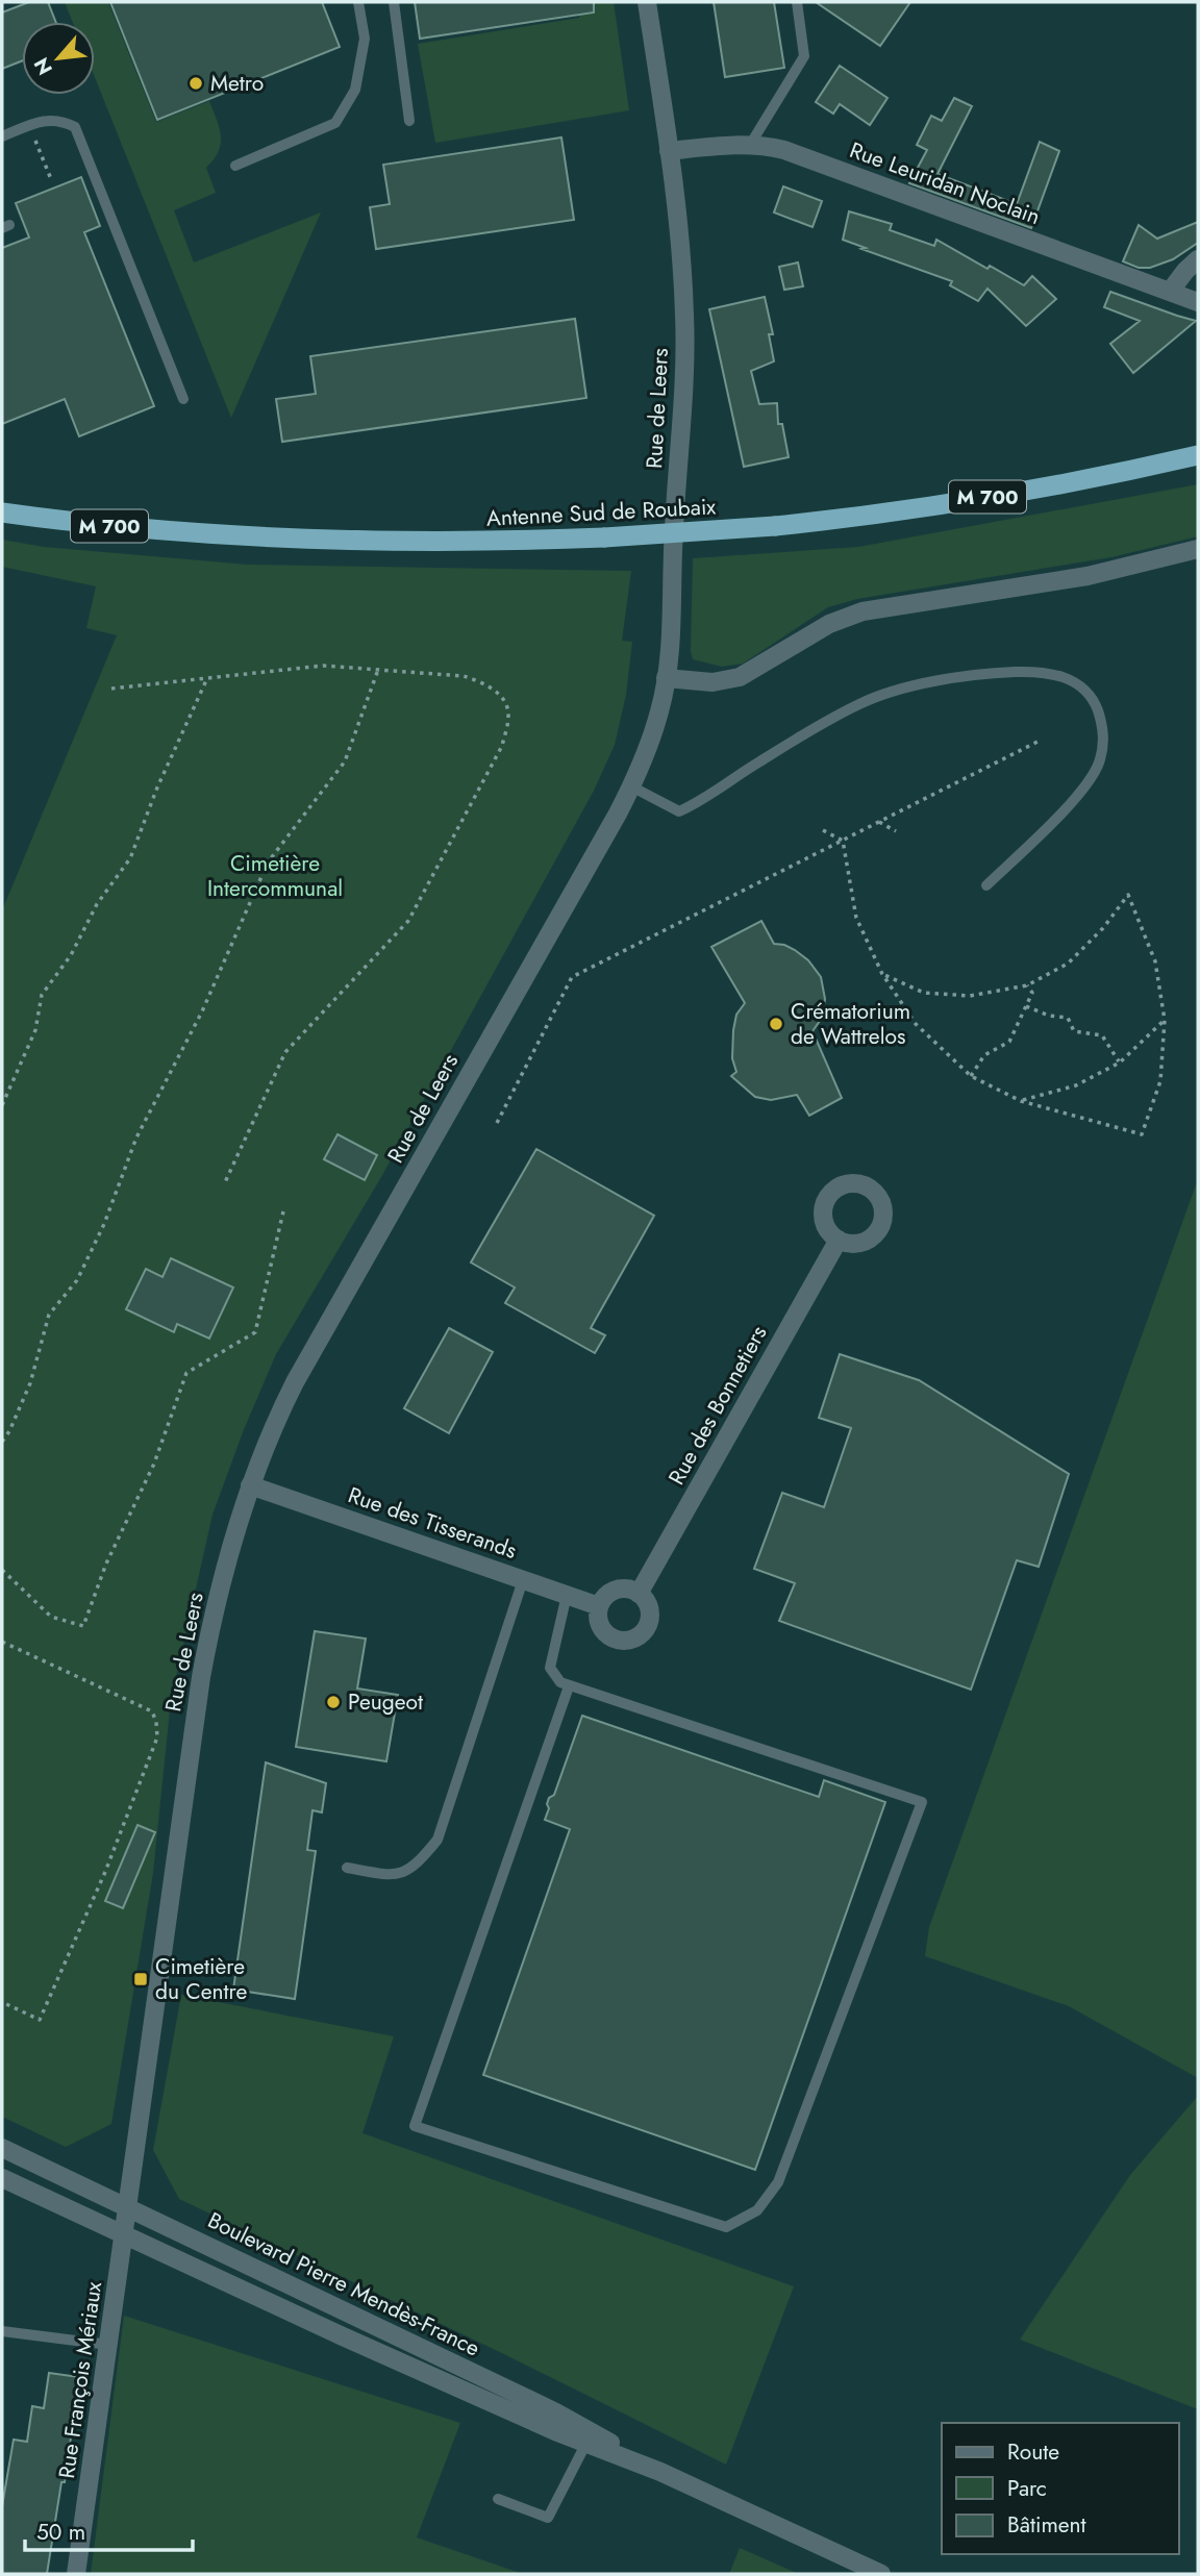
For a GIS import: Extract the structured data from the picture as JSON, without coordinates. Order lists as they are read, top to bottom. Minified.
{"streets":{"highway":["M 700","Antenne Sud de Roubaix"],"street":["Rue Leuridan Noclain","Rue de Leers","Rue des Bonnetiers","Rue des Tisserands","Boulevard Pierre Mendès-France","Rue François Mériaux"]},"crossings":[["Rue Leuridan Noclain","Rue de Leers"],["Rue de Leers","Rue des Tisserands"],["Rue de Leers","Boulevard Pierre Mendès-France"],["Rue de Leers","Rue François Mériaux"],["Rue des Bonnetiers","Rue des Tisserands"],["Boulevard Pierre Mendès-France","Rue François Mériaux"]],"parks":["Cimetière Intercommunal"],"places":{"other":["Metro","Crématorium de Wattrelos","Peugeot"],"transit":["Cimetière du Centre"]},"legend":["Route","Parc","Bâtiment"],"scale_bar":"50 m","north":"bottom left"}
